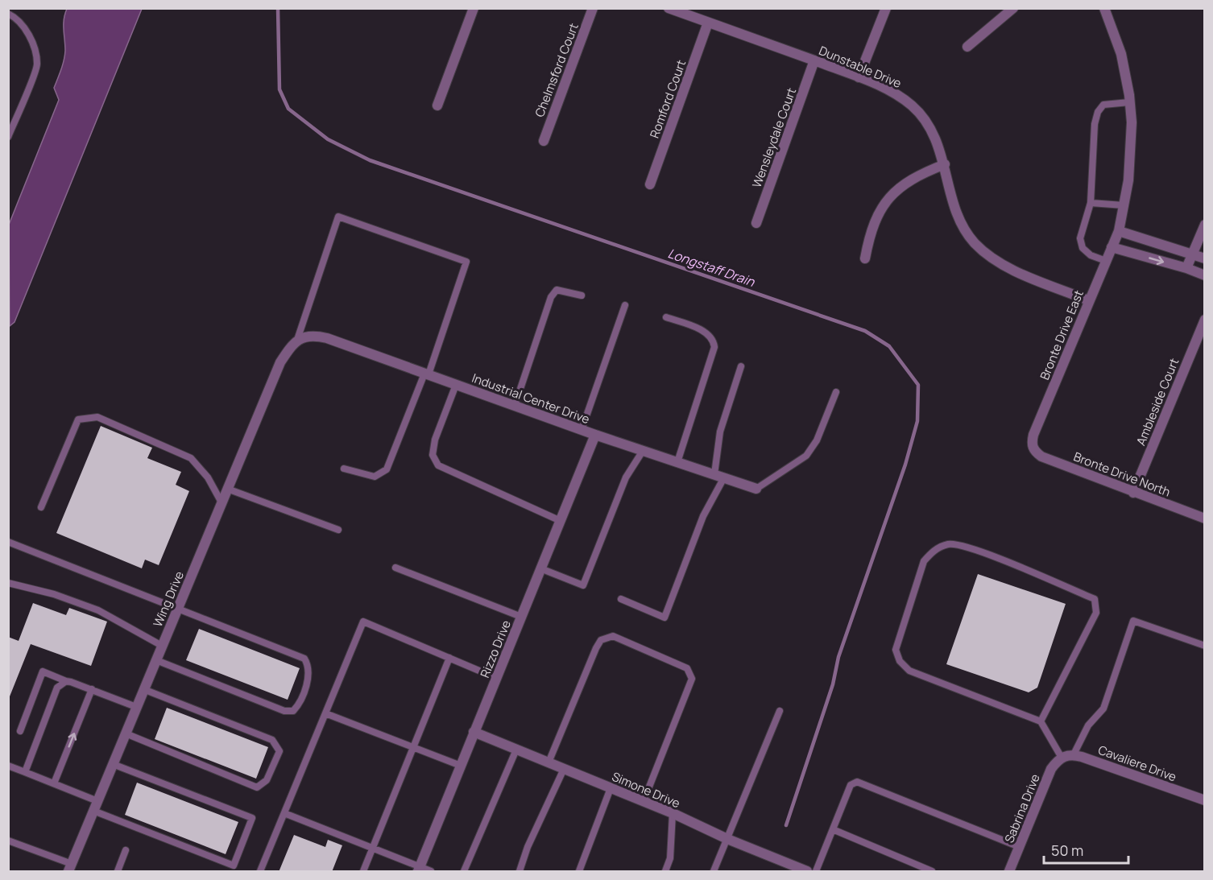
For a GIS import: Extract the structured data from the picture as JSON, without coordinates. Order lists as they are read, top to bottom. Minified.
{"streets":{"street":["Dunstable Drive","Chelmsford Court","Romford Court","Wensleydale Court","Bronte Drive East","Industrial Center Drive","Ambleside Court","Bronte Drive North","Wing Drive","Rizzo Drive","Cavaliere Drive","Simone Drive","Sabrina Drive"]},"crossings":[["Dunstable Drive","Romford Court"],["Dunstable Drive","Wensleydale Court"],["Dunstable Drive","Bronte Drive East"],["Bronte Drive East","Bronte Drive North"],["Industrial Center Drive","Wing Drive"],["Industrial Center Drive","Rizzo Drive"],["Ambleside Court","Bronte Drive North"],["Rizzo Drive","Simone Drive"]],"water":["Longstaff Drain"],"scale_bar":"50 m"}
